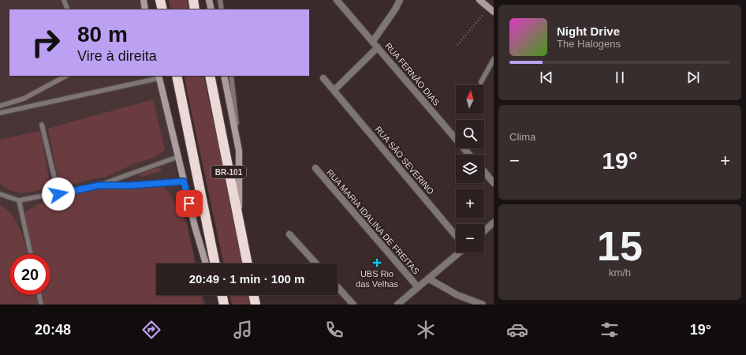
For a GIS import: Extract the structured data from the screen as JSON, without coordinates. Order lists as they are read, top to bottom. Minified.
{"streets":{"highway":["BR-101"],"street":["RUA FERNÃO DIAS","RUA SÃO SEVERINO","RUA MARIA IDALINA DE FREITAS"]},"places":{"health":["UBS Rio das Velhas"]},"north":"top","page":{"turn":["80 m","Vire à direita"],"song":["Night Drive","The Halogens"],"map_buttons":["+","−"],"tile":["Clima",["15","km/h"]],"heat":["−","19°","+"],"limit":"20","trip":"20:49 · 1 min · 100 m","tabs":["20:48","19°"]}}
